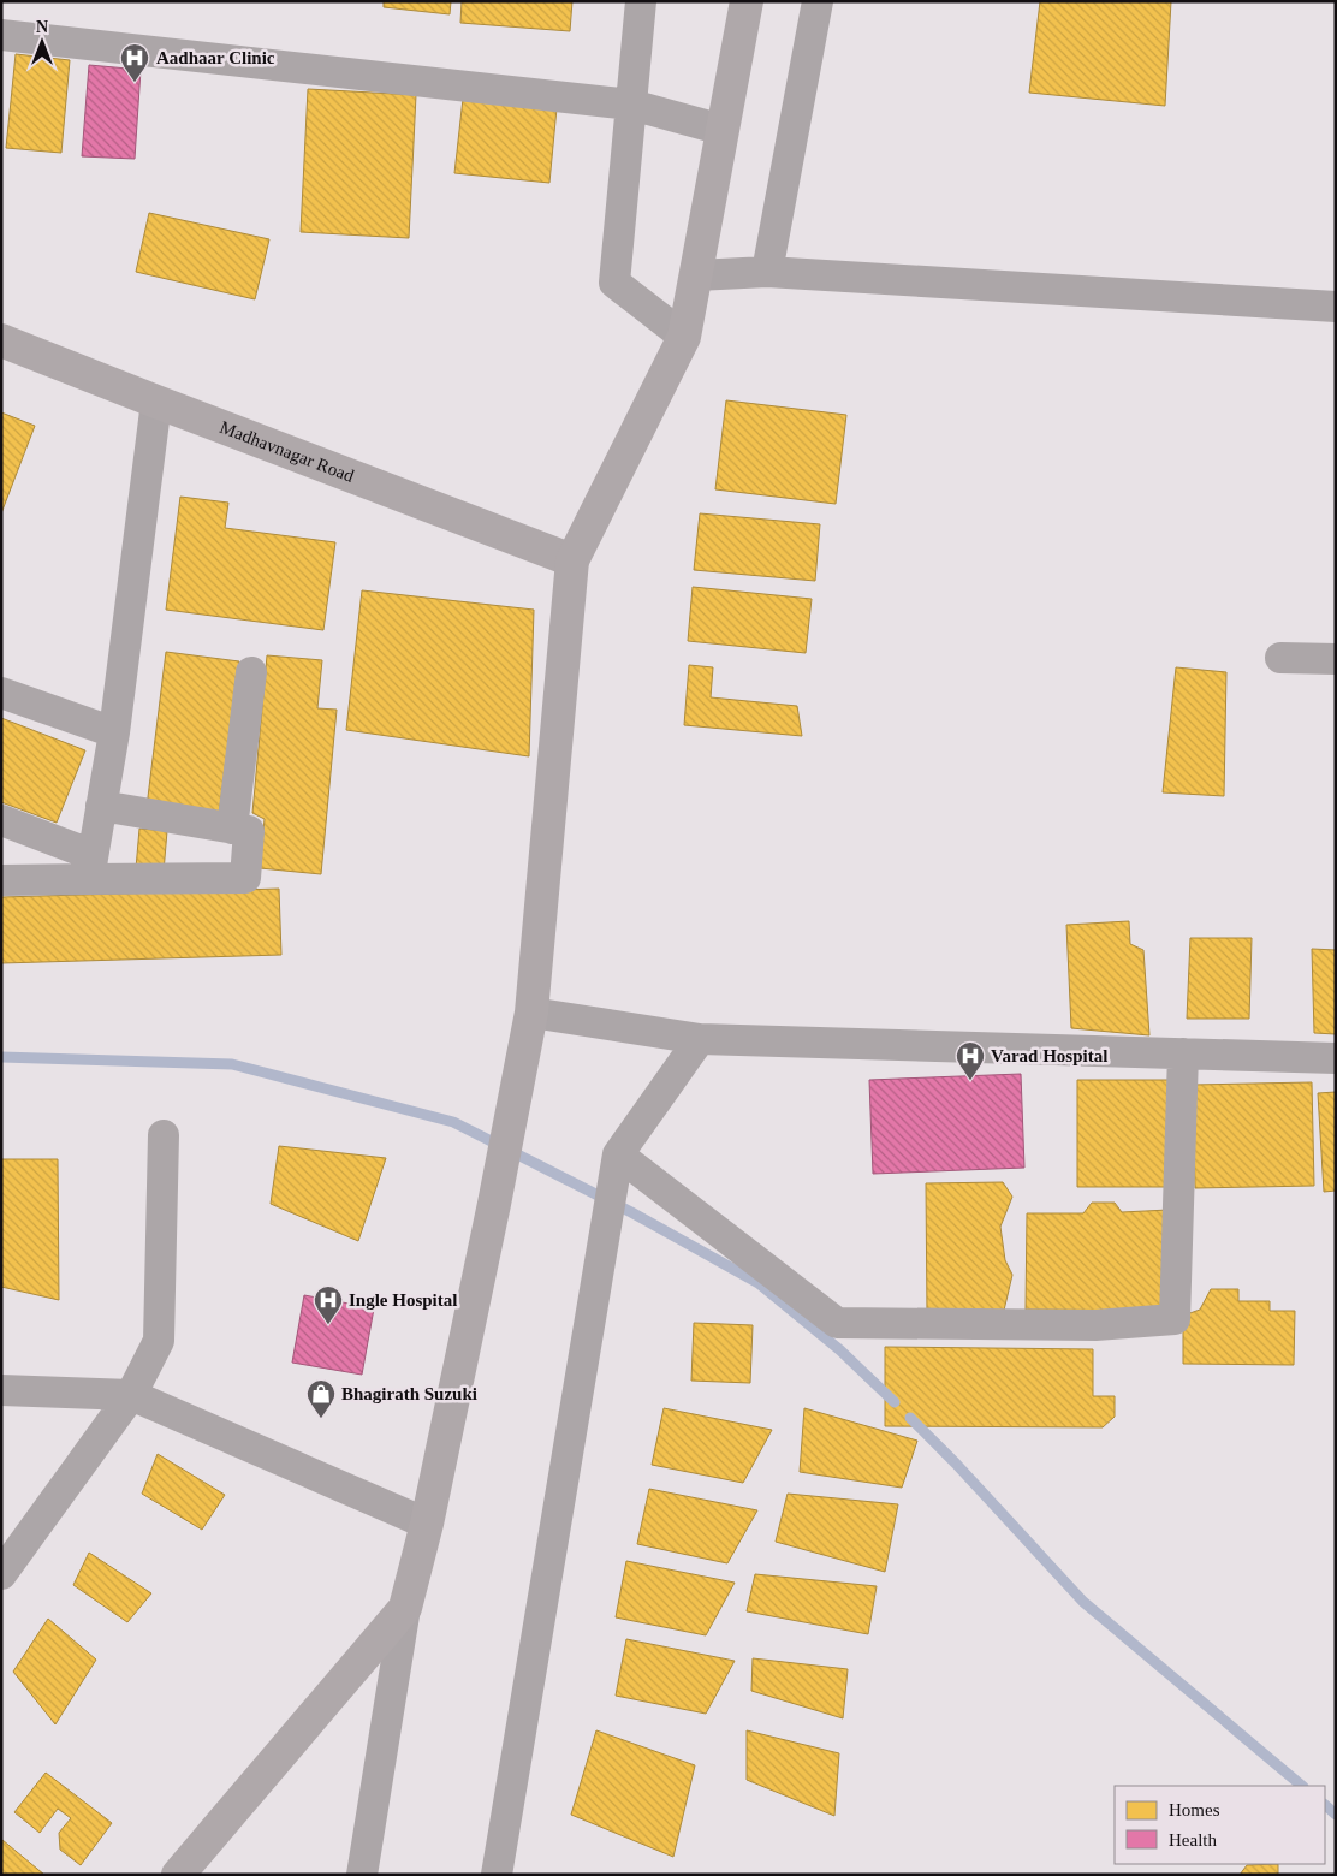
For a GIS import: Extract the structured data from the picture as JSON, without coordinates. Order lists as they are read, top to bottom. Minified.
{"streets":{"main road":["Madhavnagar Road"]},"places":{"hospital":["Aadhaar Clinic","Varad Hospital","Ingle Hospital"],"shop":["Bhagirath Suzuki"]},"legend":["Homes","Health"],"north":"top"}
